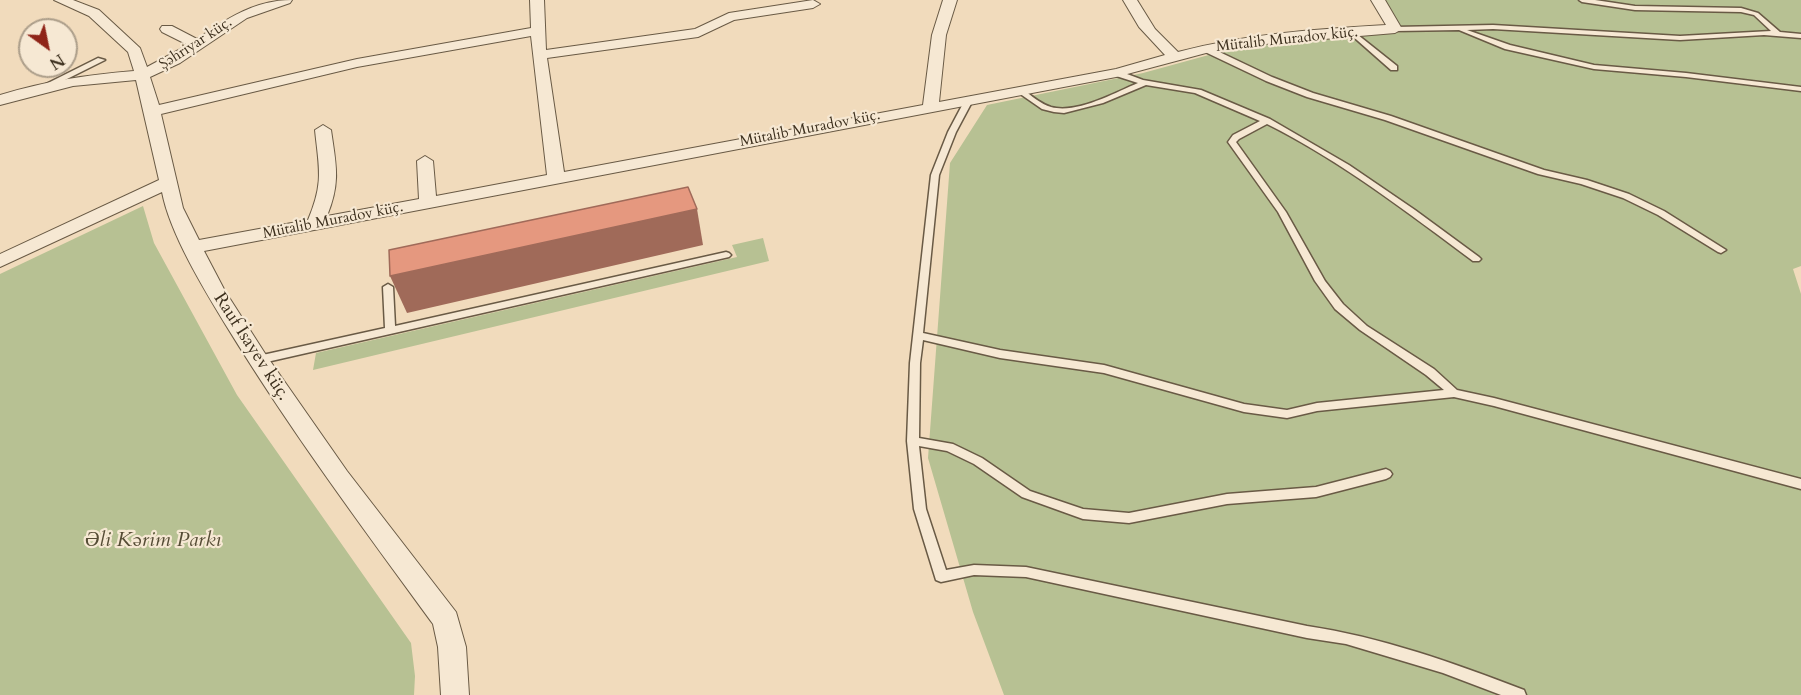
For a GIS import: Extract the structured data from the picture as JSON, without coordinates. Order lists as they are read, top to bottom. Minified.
{"streets":{"street":["Mütalib Muradov küç.","Şəhriyar küç.","Rauf İsayev küç."]},"crossings":[["Mütalib Muradov küç.","Rauf İsayev küç."],["Şəhriyar küç.","Rauf İsayev küç."]],"parks":["Əli Kərim Parkı"],"north":"bottom right"}
